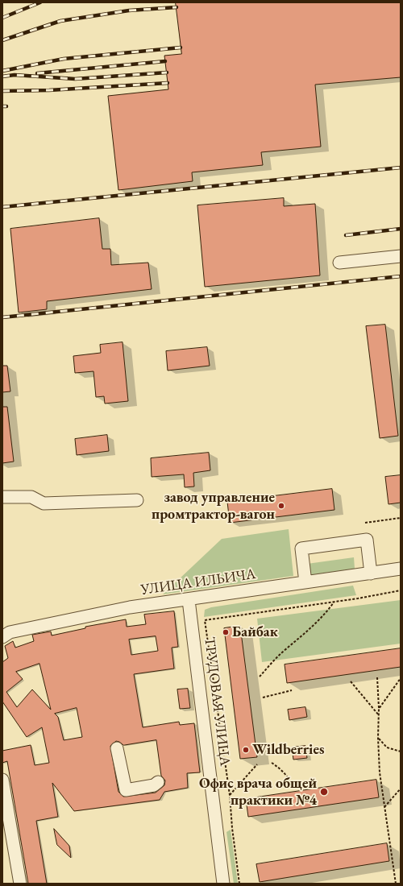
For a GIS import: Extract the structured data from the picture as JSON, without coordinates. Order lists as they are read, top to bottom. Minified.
{"streets":{"street":["УЛИЦА ИЛЬИЧА","ТРУДОВАЯ УЛИЦА"]},"crossings":[["УЛИЦА ИЛЬИЧА","ТРУДОВАЯ УЛИЦА"]],"places":["завод управление промтрактор-вагон","Байбак","Wildberries","Офис врача общей практики №4"]}
